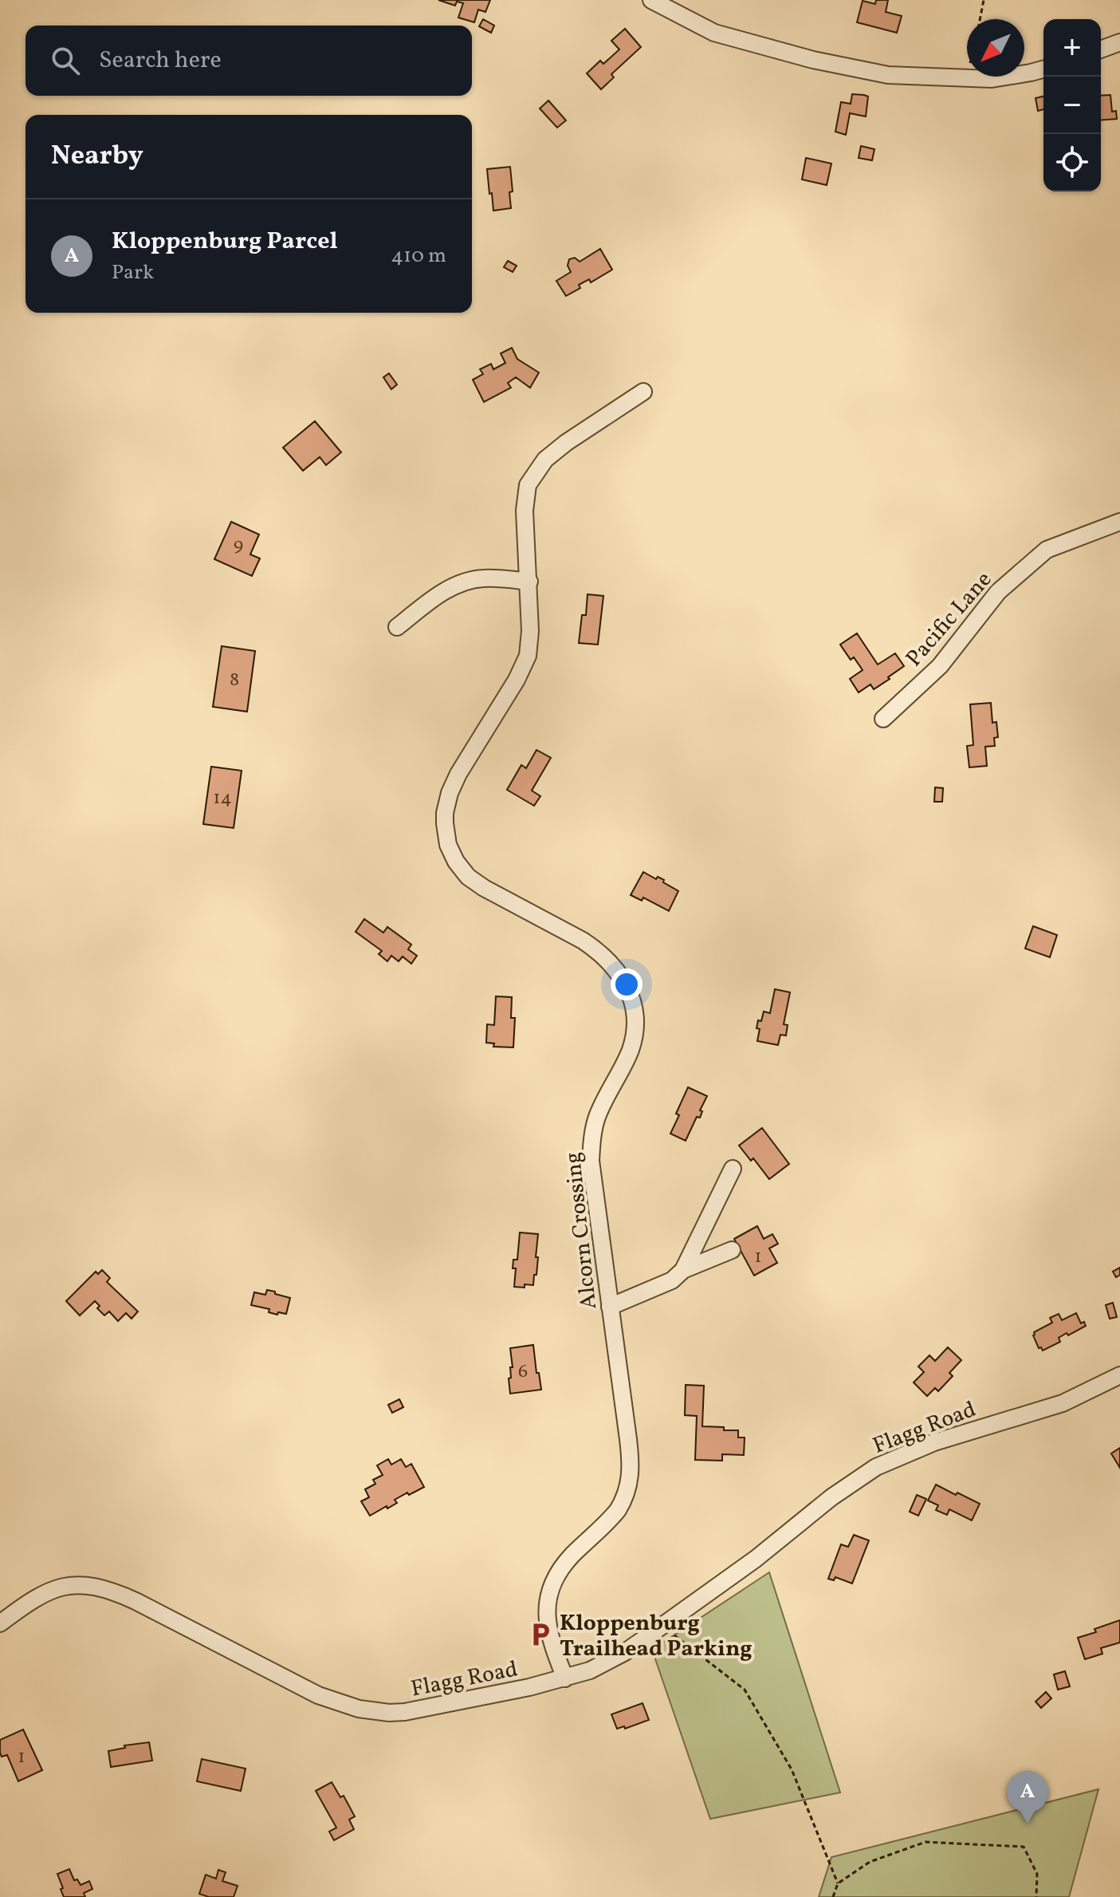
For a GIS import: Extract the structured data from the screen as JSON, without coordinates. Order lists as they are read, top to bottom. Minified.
{"streets":{"street":["Pacific Lane","Alcorn Crossing","Flagg Road"]},"crossings":[["Alcorn Crossing","Flagg Road"]],"places":{"parking":["Kloppenburg Trailhead Parking"]},"house_numbers":["9","8","14","1","6","1"],"north":"bottom left","page":{"map_buttons":["+","−"],"search":"Search here","heading":"Nearby","list":[{"mark":"A","name":"Kloppenburg Parcel","note":"Park","value":"410 m"}],"pins":"A"}}
